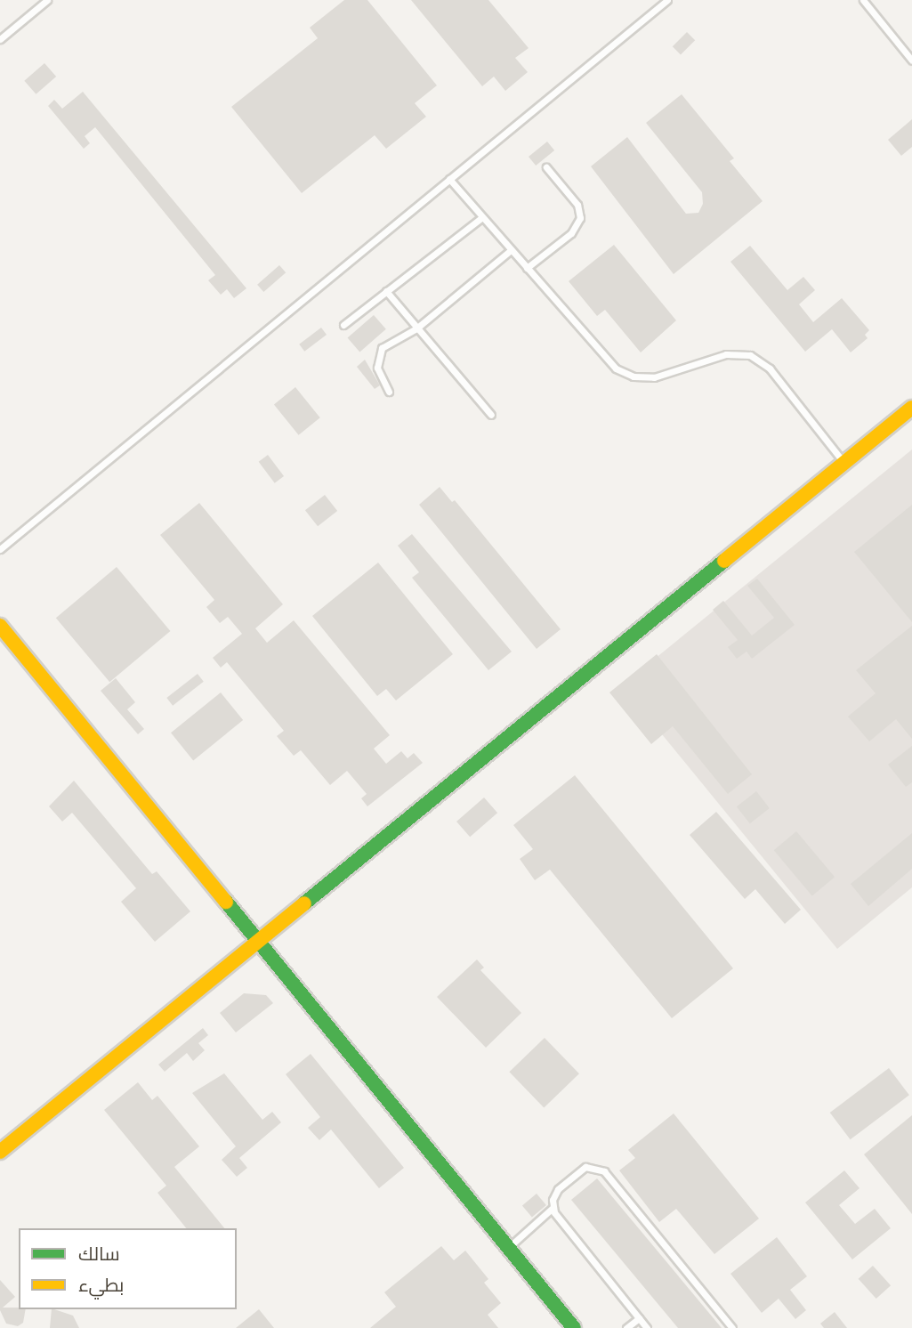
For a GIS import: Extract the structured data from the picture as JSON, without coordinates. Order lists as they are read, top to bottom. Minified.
{"legend":["سالك","بطيء"]}
